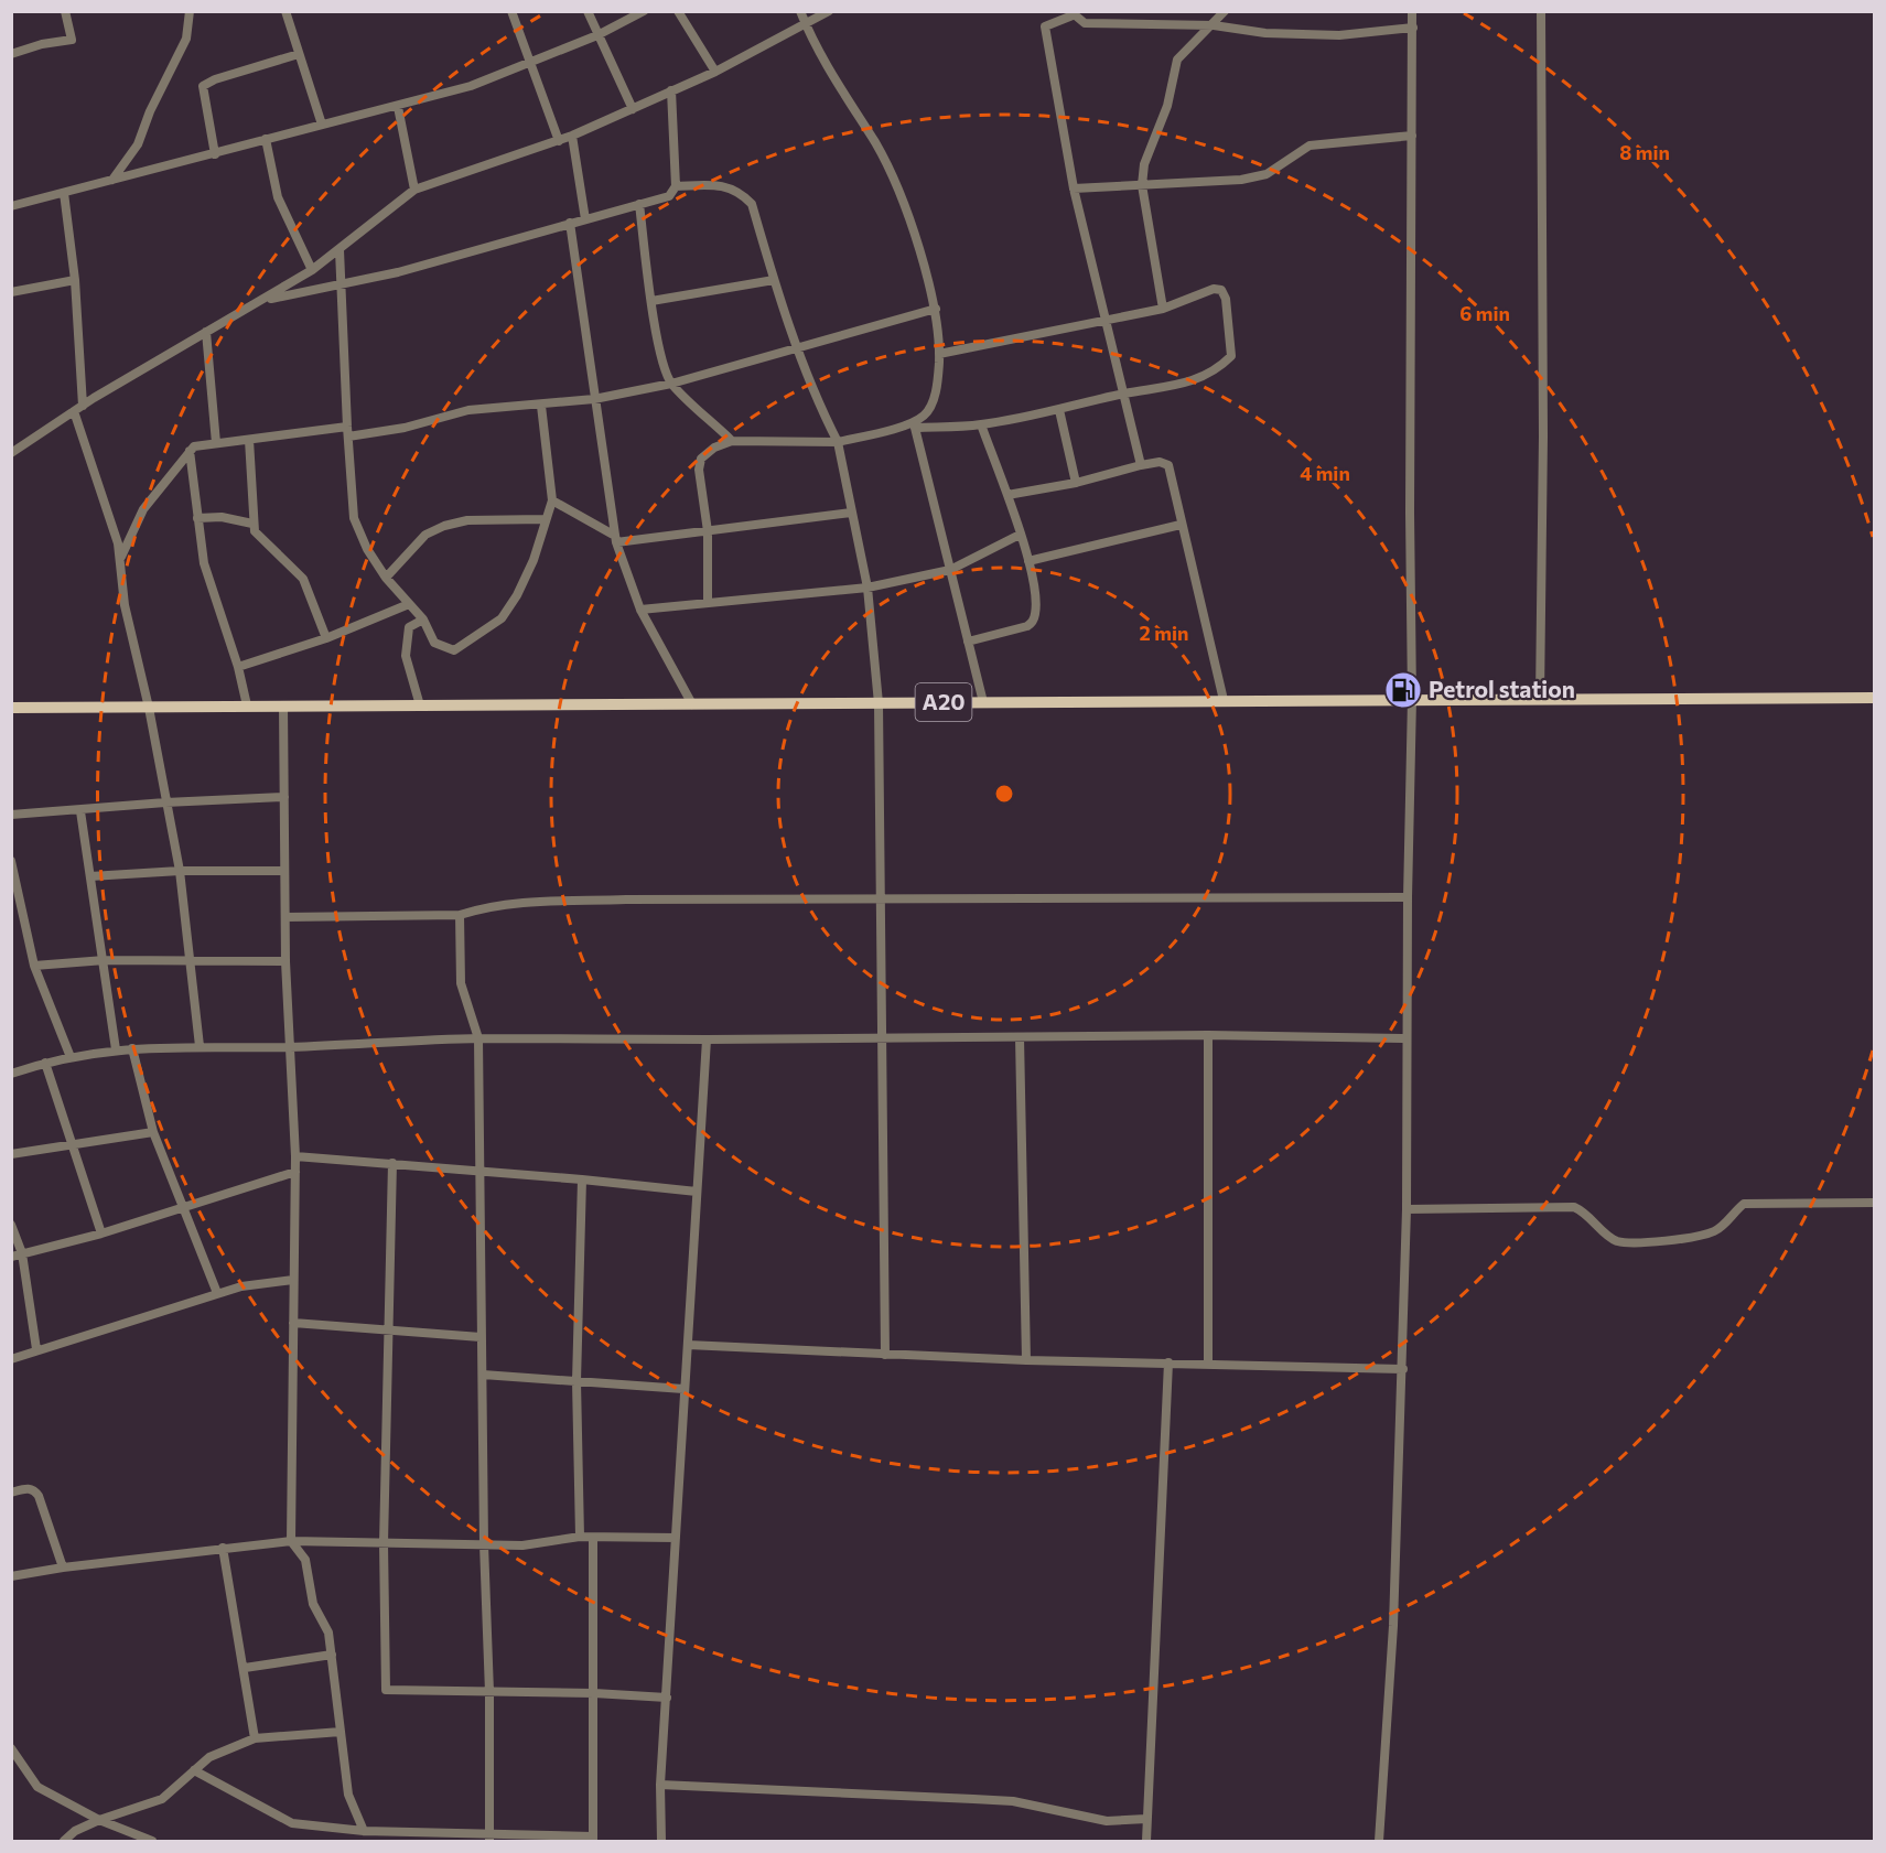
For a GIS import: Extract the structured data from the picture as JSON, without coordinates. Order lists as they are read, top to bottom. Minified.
{"streets":{"main road":["A20"]},"places":{"fuel station":["Petrol station"]},"rings":["8 min","6 min","4 min","2 min"]}
